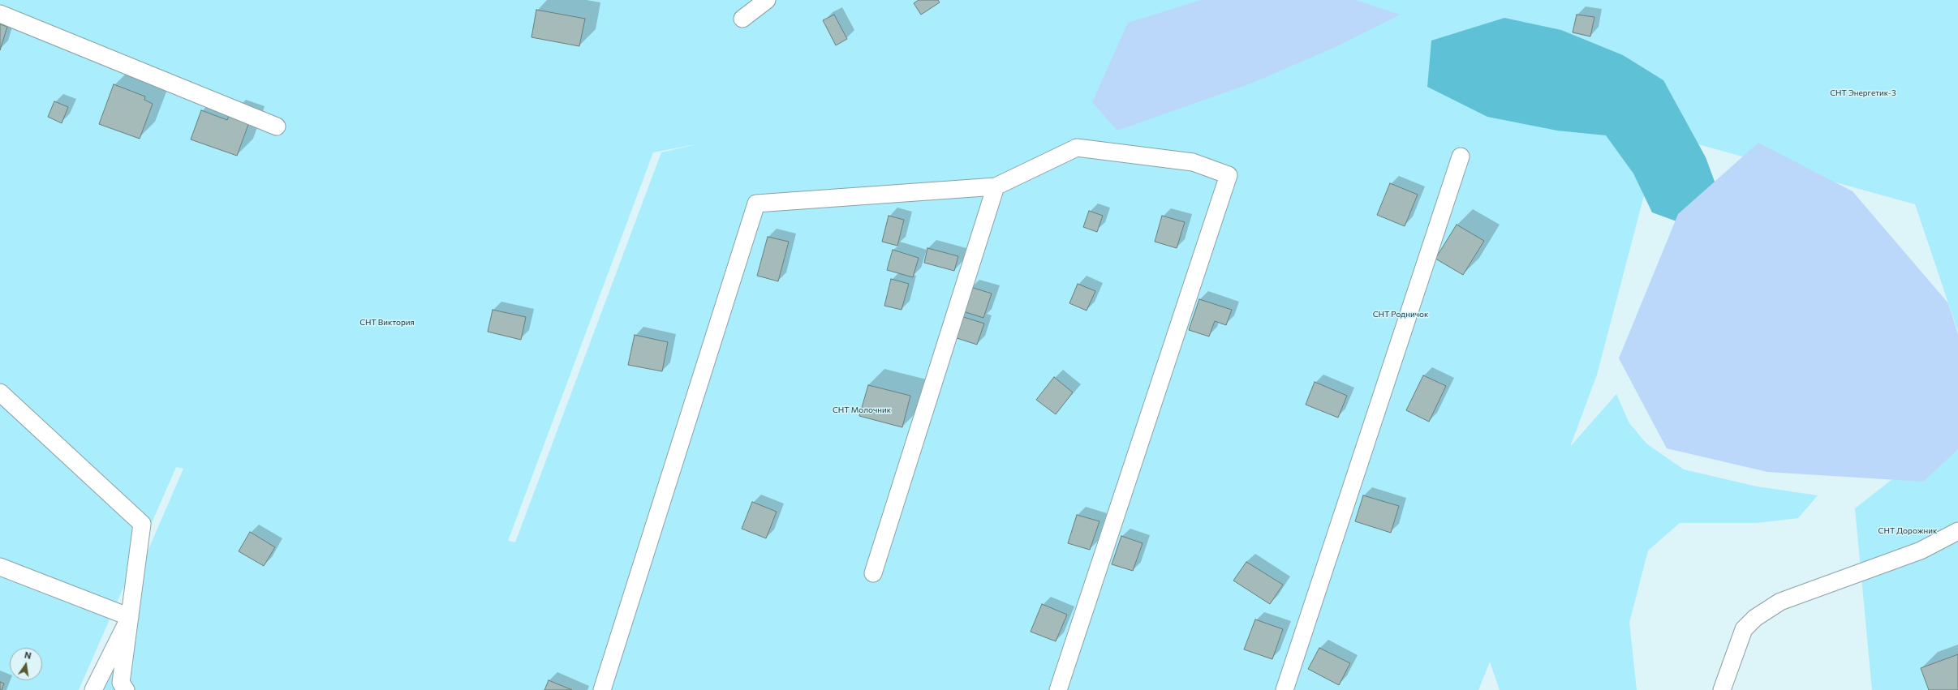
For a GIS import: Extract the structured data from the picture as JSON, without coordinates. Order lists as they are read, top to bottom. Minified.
{"parks":["СНТ Энергетик-3","СНТ Родничок","СНТ Виктория","СНТ Молочник","СНТ Дорожник"],"north":"top"}
